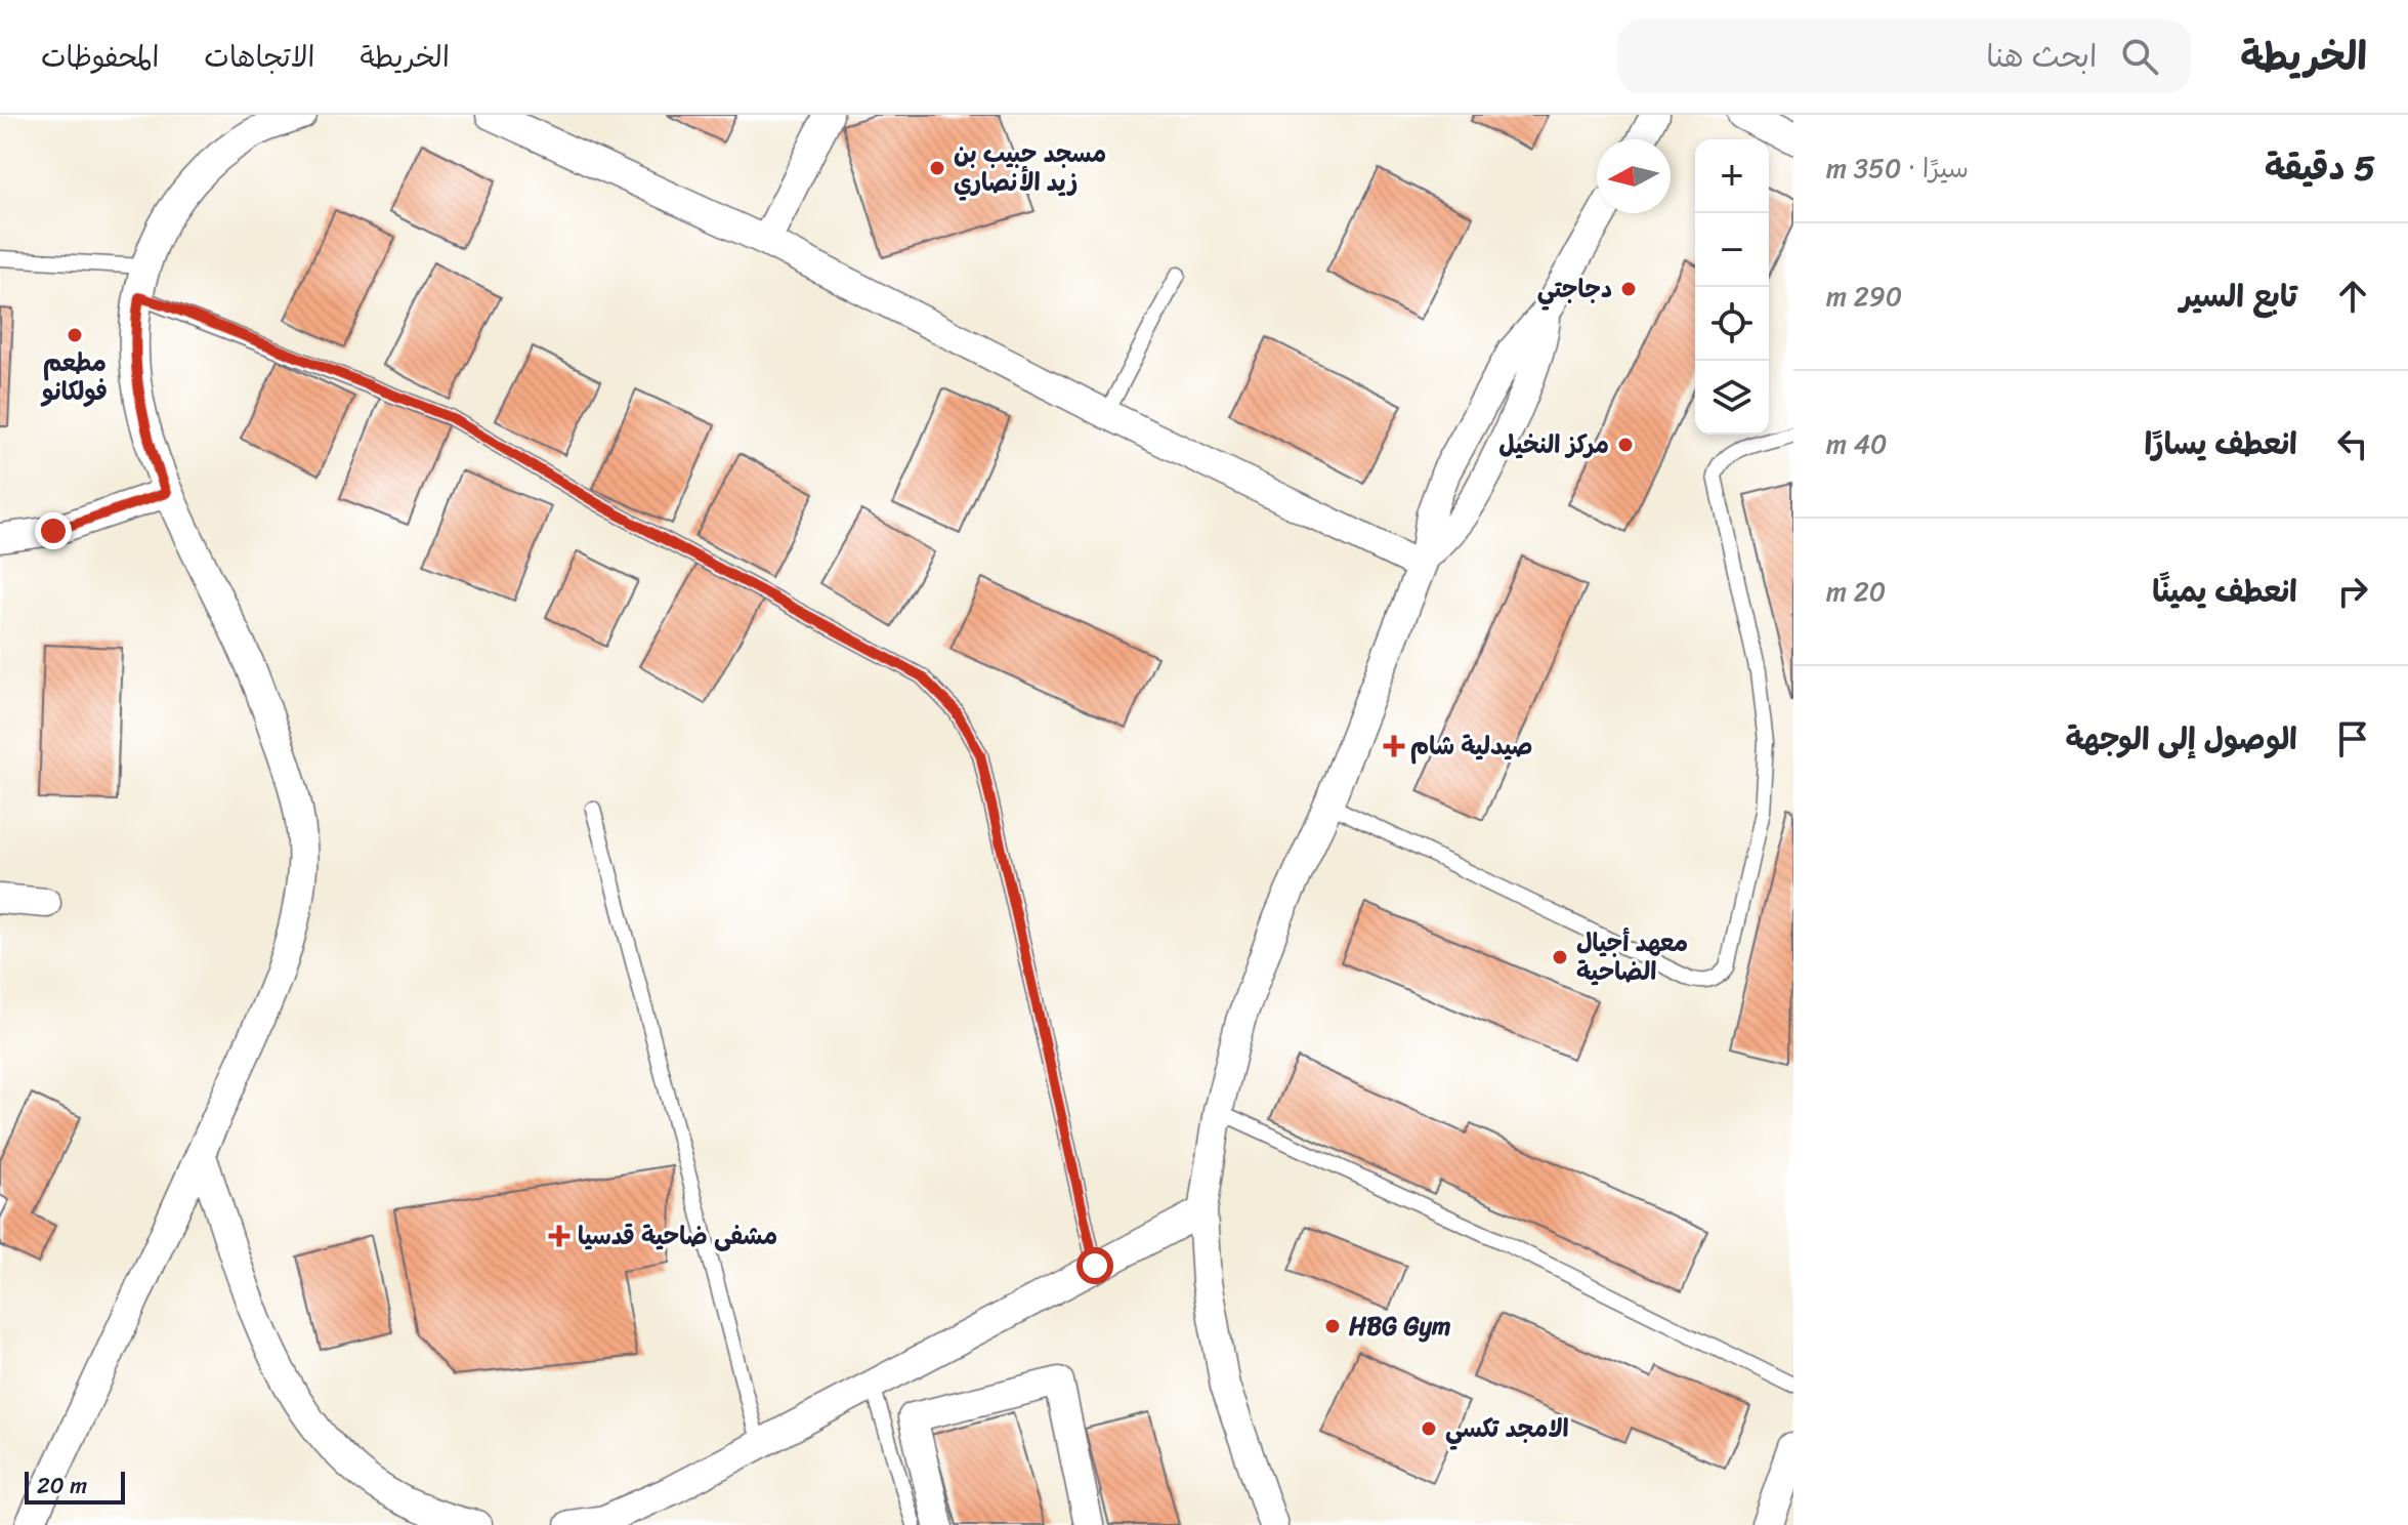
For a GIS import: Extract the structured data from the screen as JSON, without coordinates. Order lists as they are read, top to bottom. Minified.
{"places":{"other":["مسجد حبيب بن زيد الأنصاري","دجاجتي","مطعم فولكانو","مركز النخيل","معهد أجيال الضاحية","HBG Gym","الامجد تكسي"],"health":["صيدلية شام","مشفى ضاحية قدسيا"]},"scale_bar":"20 m","north":"left","page":{"header":"الخريطة","search":"ابحث هنا","nav":["الخريطة","الاتجاهات","المحفوظات"],"heading":["5 دقيقة","سيرًا · 350 m"],"map_buttons":["+","−"],"list":[["تابع السير","290 m"],["انعطف يسارًا","40 m"],["انعطف يمينًا","20 m"],"الوصول إلى الوجهة"],"scale":"20 m"}}
